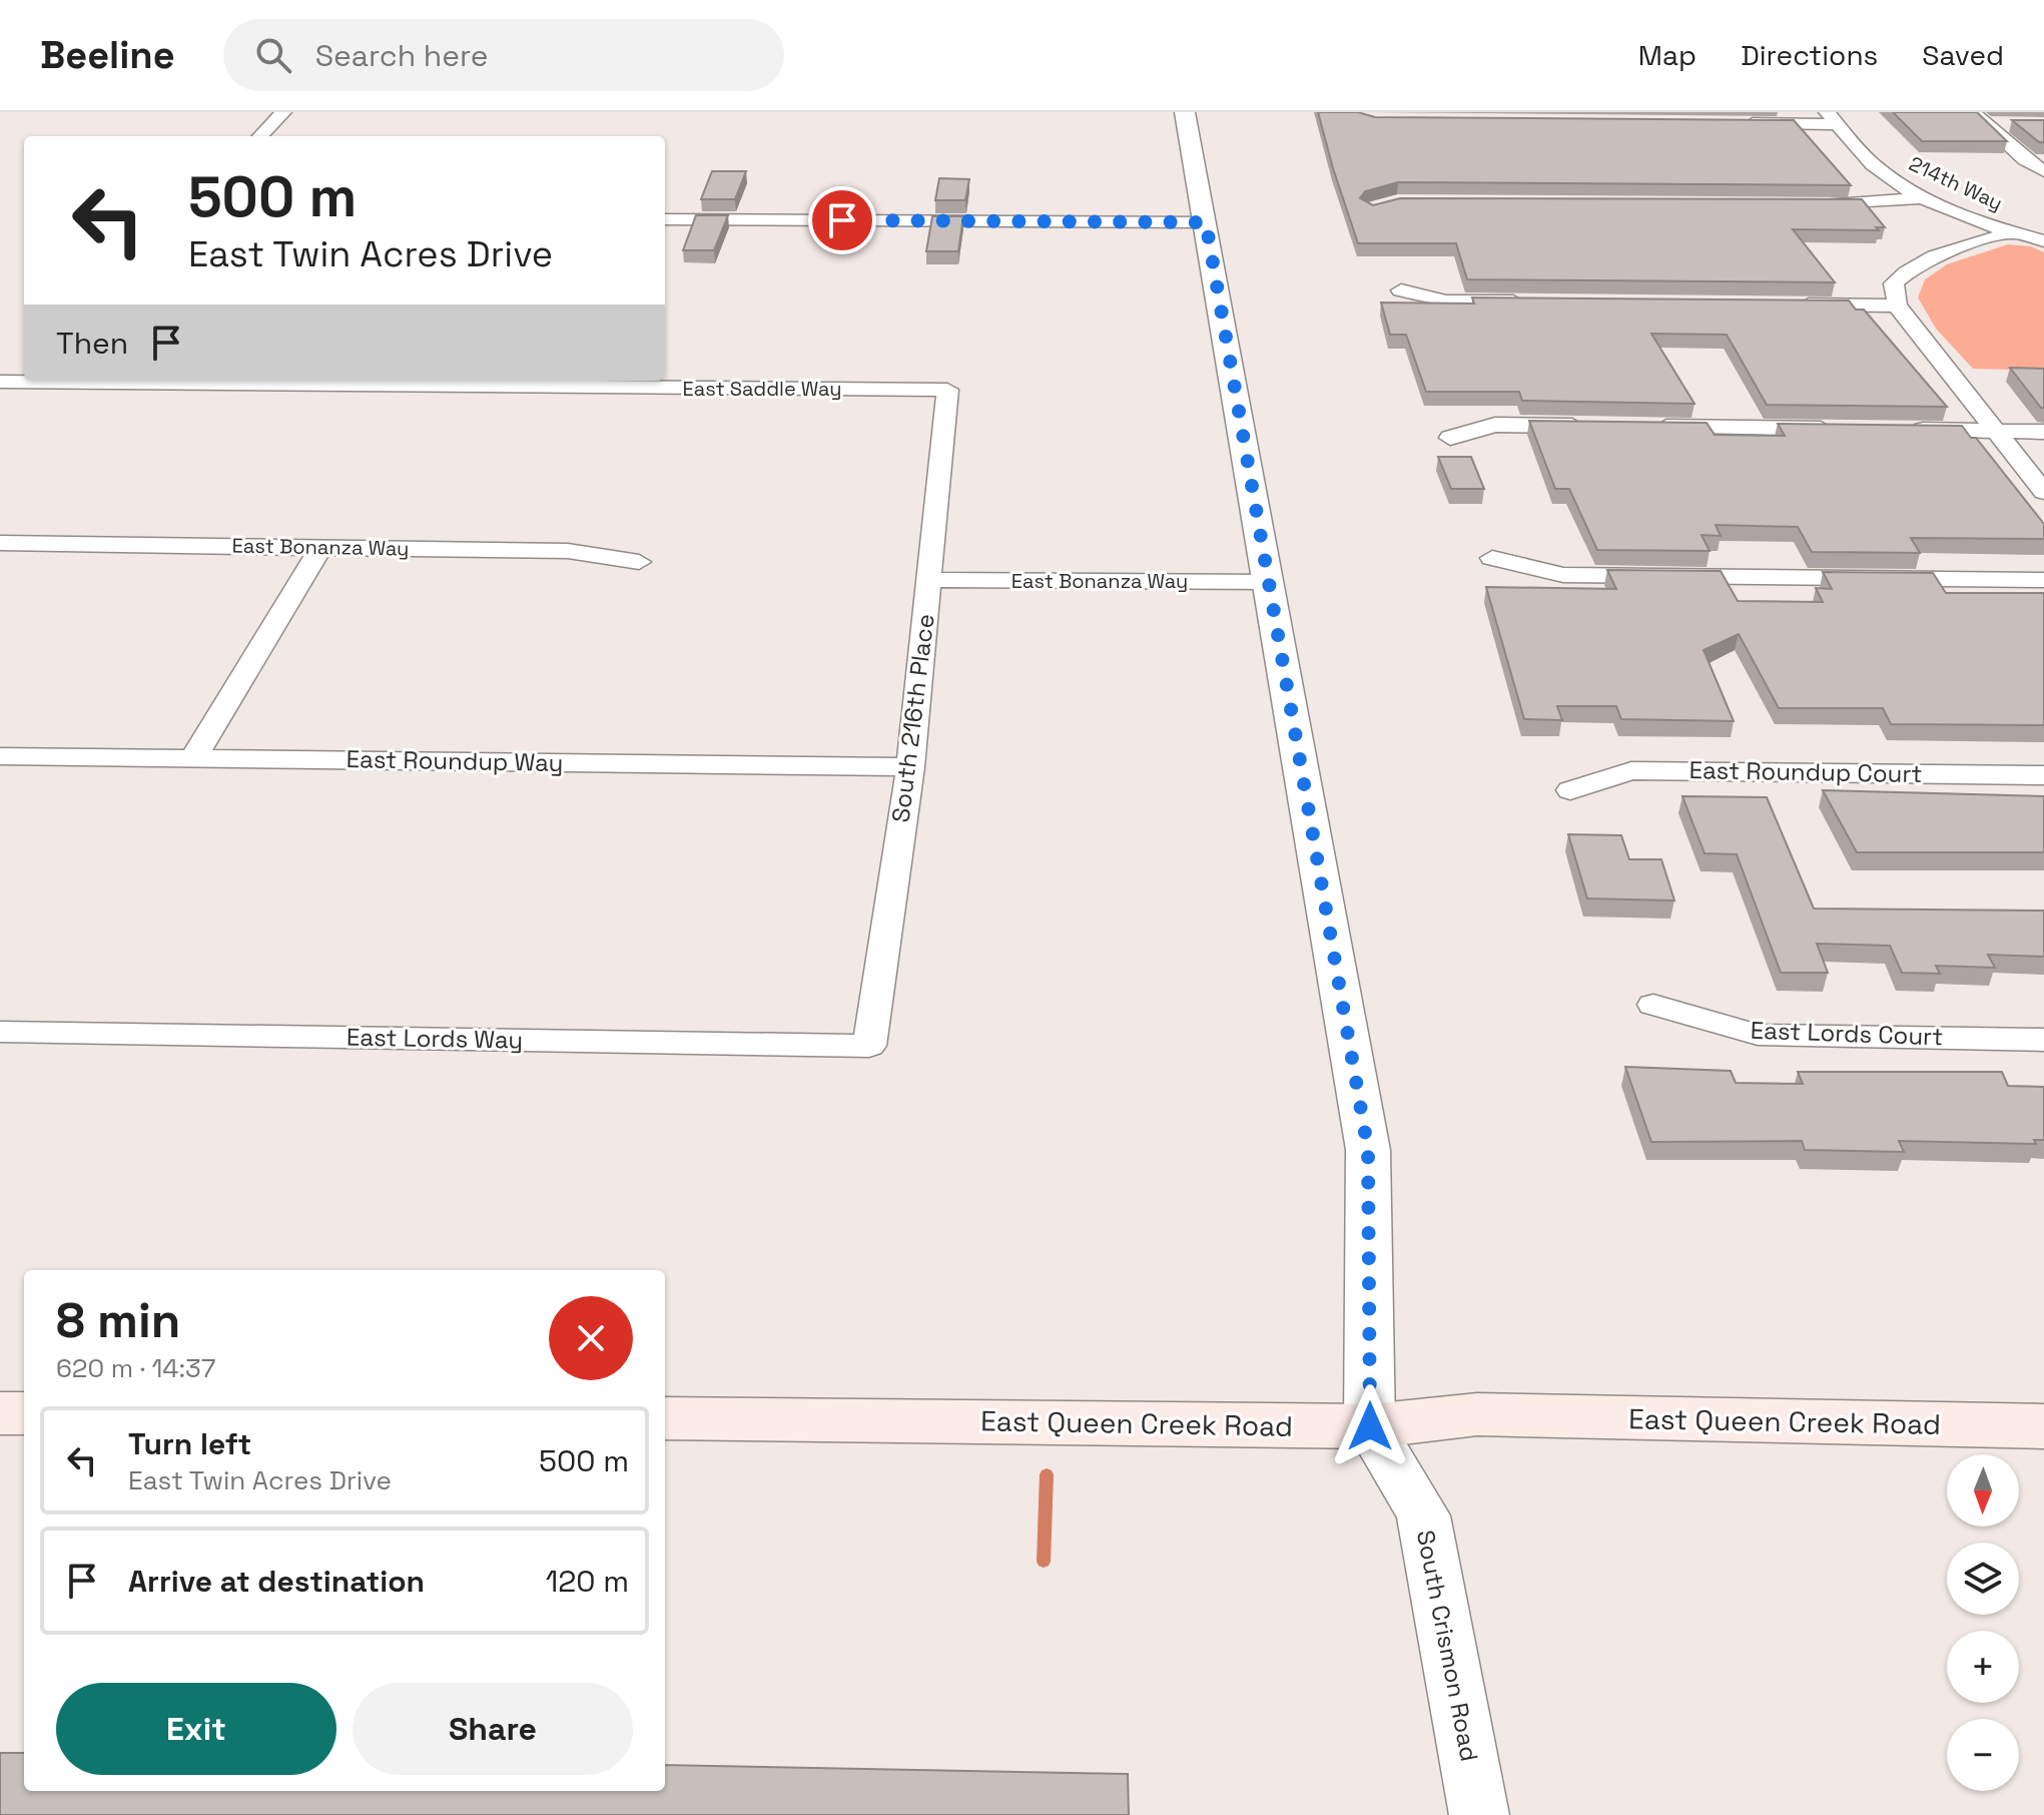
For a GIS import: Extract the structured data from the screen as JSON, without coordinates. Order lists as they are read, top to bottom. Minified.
{"streets":{"main road":["East Queen Creek Road"],"street":["214th Way","East Saddle Way","East Bonanza Way","South 216th Place","East Roundup Way","East Roundup Court","East Lords Court","East Lords Way","South Crismon Road"]},"crossings":[["East Saddle Way","South 216th Place"],["East Bonanza Way","South 216th Place"],["South 216th Place","East Roundup Way"],["South 216th Place","East Lords Way"],["East Queen Creek Road","South Crismon Road"]],"north":"bottom","page":{"header":"Beeline","search":"Search here","nav":["Map","Directions","Saved"],"turn":["500 m","East Twin Acres Drive"],"then":"Then","heading":["8 min","620 m · 14:37"],"list":[{"name":"Turn left","note":"East Twin Acres Drive","value":"500 m"},{"name":"Arrive at destination","value":"120 m"}],"map_buttons":["+","−"],"buttons":["Exit","Share"]}}
